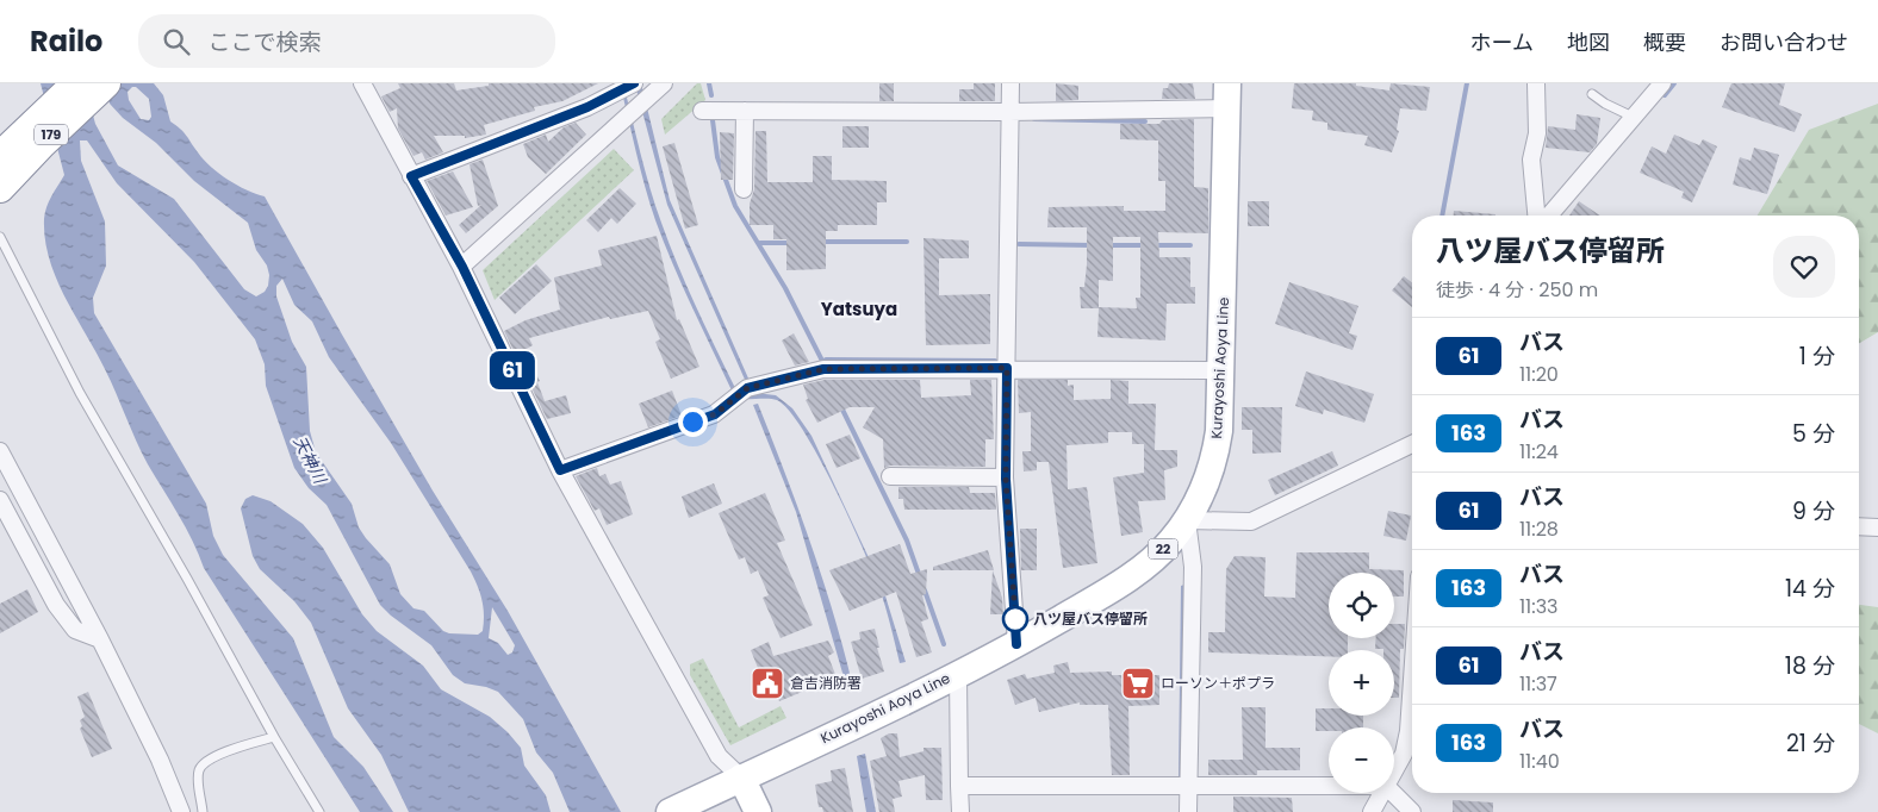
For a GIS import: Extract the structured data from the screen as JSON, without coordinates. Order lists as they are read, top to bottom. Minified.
{"streets":{"highway":["179"],"main road":["Kurayoshi Aoya Line","22"]},"districts":["Yatsuya"],"water":["天神川"],"places":{"other":["八ツ屋バス停留所"],"public building":["倉吉消防署"],"supermarket":["ローソン＋ポプラ"]},"lines":["bus line 61"],"page":{"header":"Railo","search":"ここで検索","nav":["ホーム","地図","概要","お問い合わせ"],"on_map":"61","heading":["八ツ屋バス停留所","徒歩 · 4 分 · 250 m"],"list":[{"mark":"61","name":"バス","note":"11:20","value":"1 分"},{"mark":"163","name":"バス","note":"11:24","value":"5 分"},{"mark":"61","name":"バス","note":"11:28","value":"9 分"},{"mark":"163","name":"バス","note":"11:33","value":"14 分"},{"mark":"61","name":"バス","note":"11:37","value":"18 分"},{"mark":"163","name":"バス","note":"11:40","value":"21 分"}],"map_buttons":["+","−"]}}
